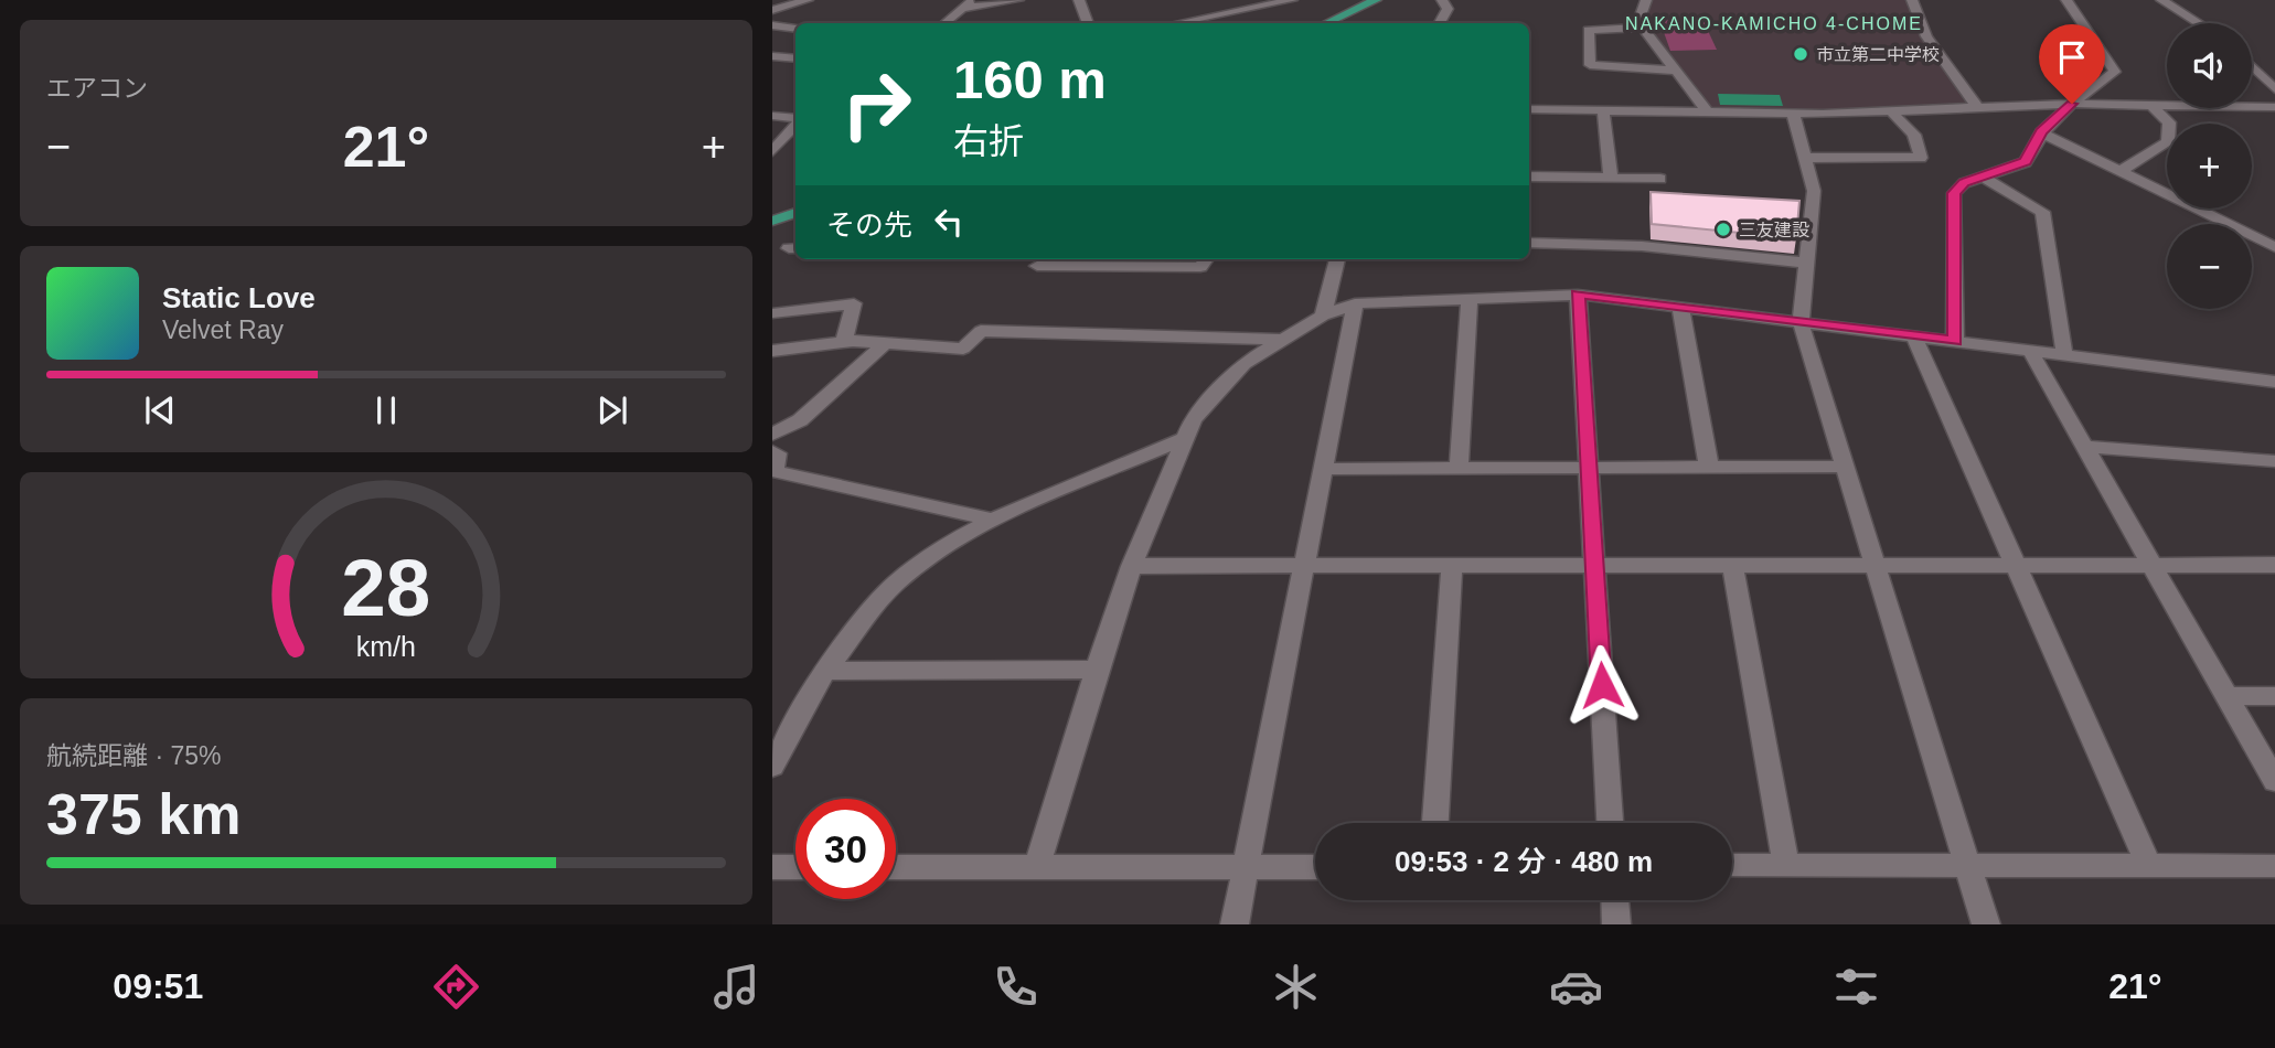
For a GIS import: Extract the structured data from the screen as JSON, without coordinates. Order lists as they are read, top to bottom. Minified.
{"districts":["NAKANO-KAMICHO 4-CHOME"],"places":["市立第二中学校","三友建設"],"page":{"tile":["エアコン",["航続距離 · 75%","375 km"]],"map_buttons":["+","−"],"turn":["160 m","右折"],"heat":["−","21°","+"],"then":"その先","song":["Static Love","Velvet Ray"],"limit":"30","trip":"09:53 · 2 分 · 480 m","tabs":["09:51","21°"],"gauge":["28","km/h"]}}
